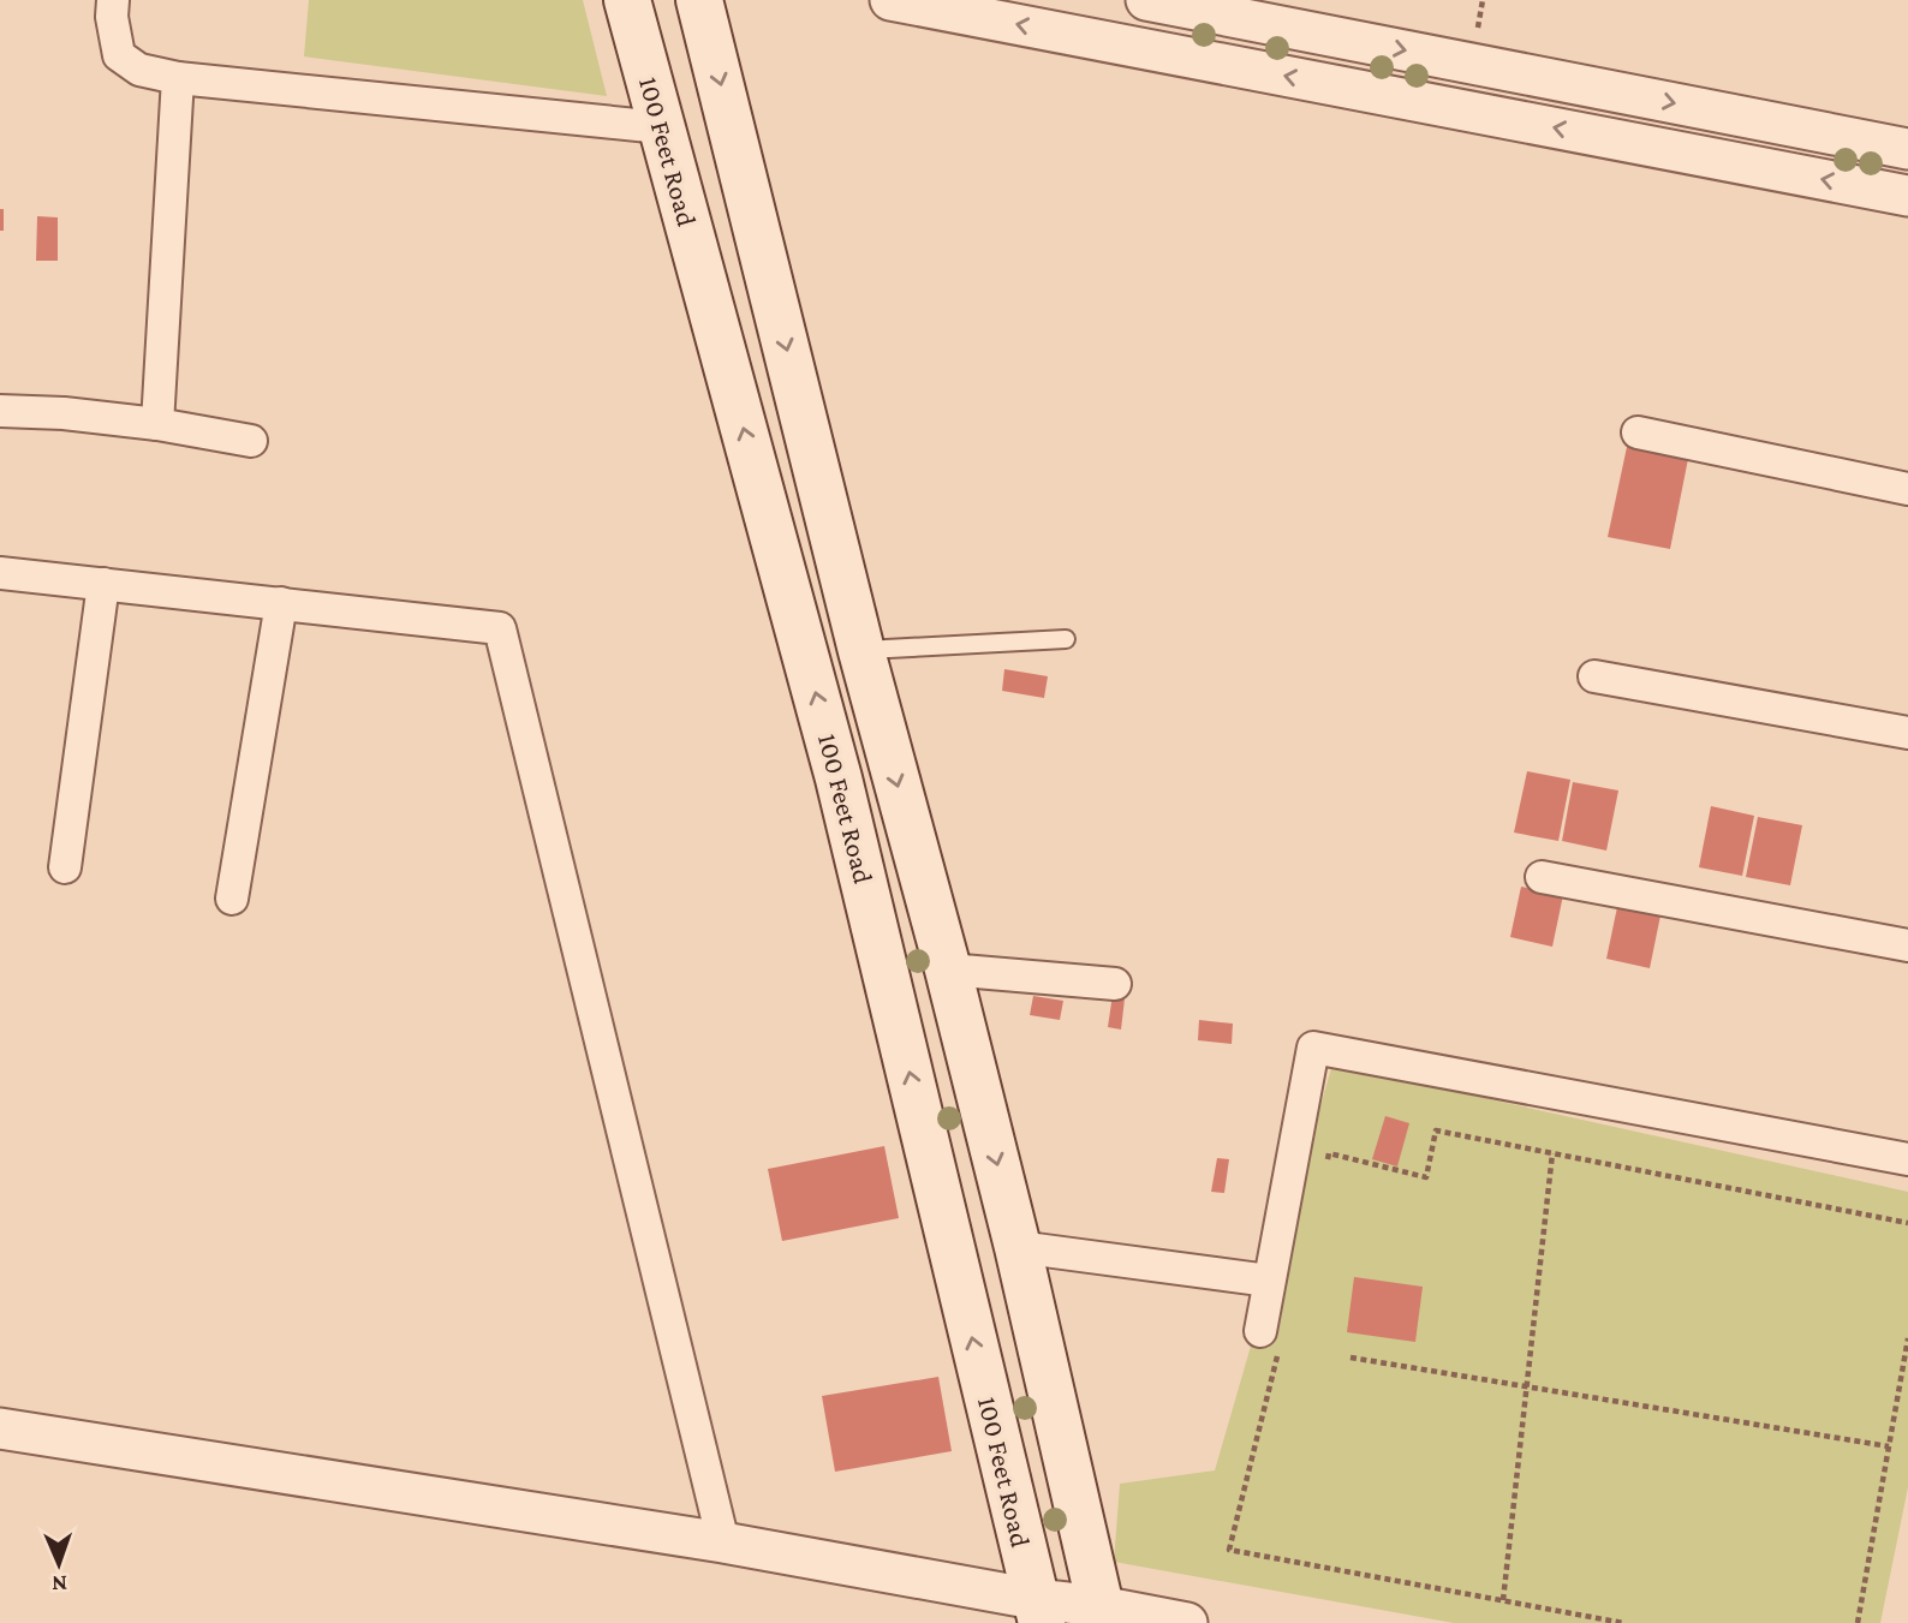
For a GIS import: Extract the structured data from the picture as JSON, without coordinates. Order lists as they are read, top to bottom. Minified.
{"streets":{"main road":["100 Feet Road"]},"north":"bottom"}
